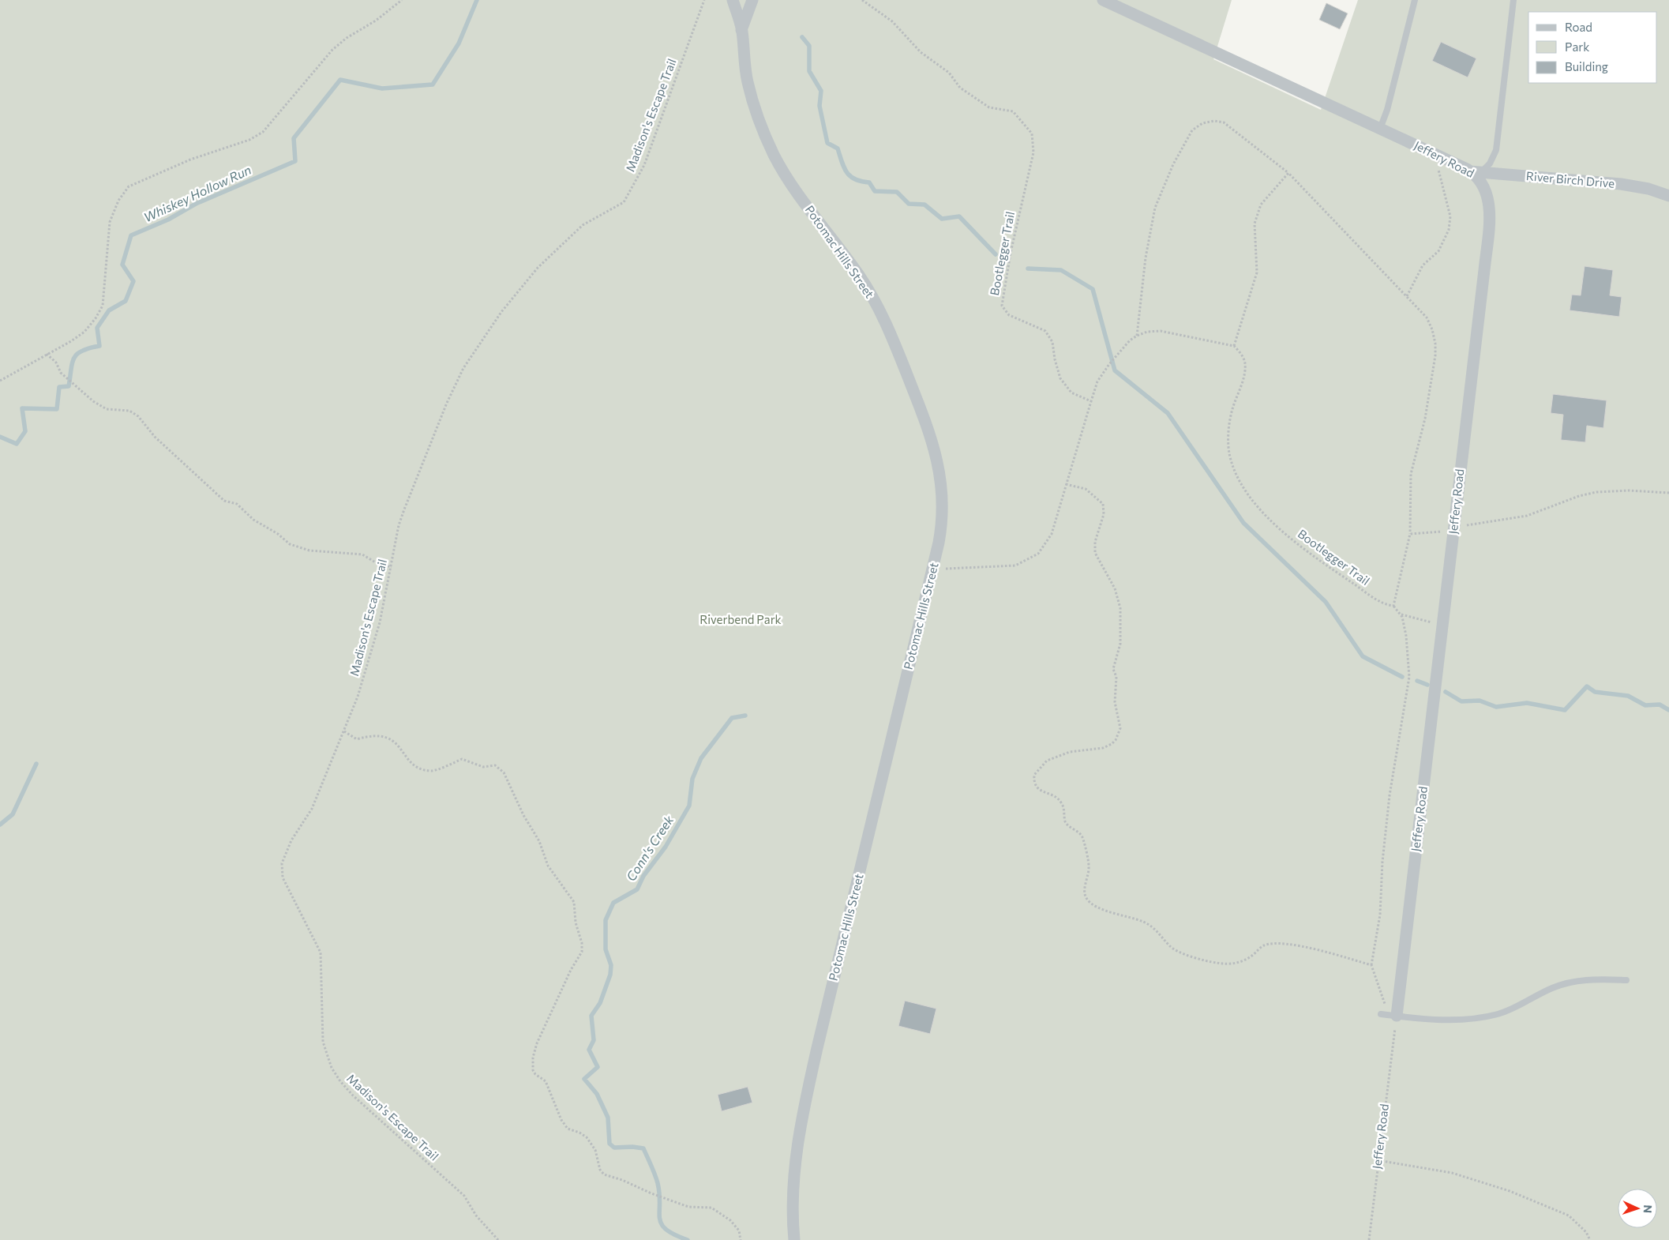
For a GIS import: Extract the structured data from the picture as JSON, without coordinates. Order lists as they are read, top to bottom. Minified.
{"streets":{"street":["Jeffery Road","River Birch Drive","Potomac Hills Street"],"path":["Madison's Escape Trail","Bootlegger Trail"]},"crossings":[["Jeffery Road","River Birch Drive"]],"water":["Whiskey Hollow Run","Conn's Creek"],"parks":["Riverbend Park"],"legend":["Road","Park","Building"],"north":"right"}
